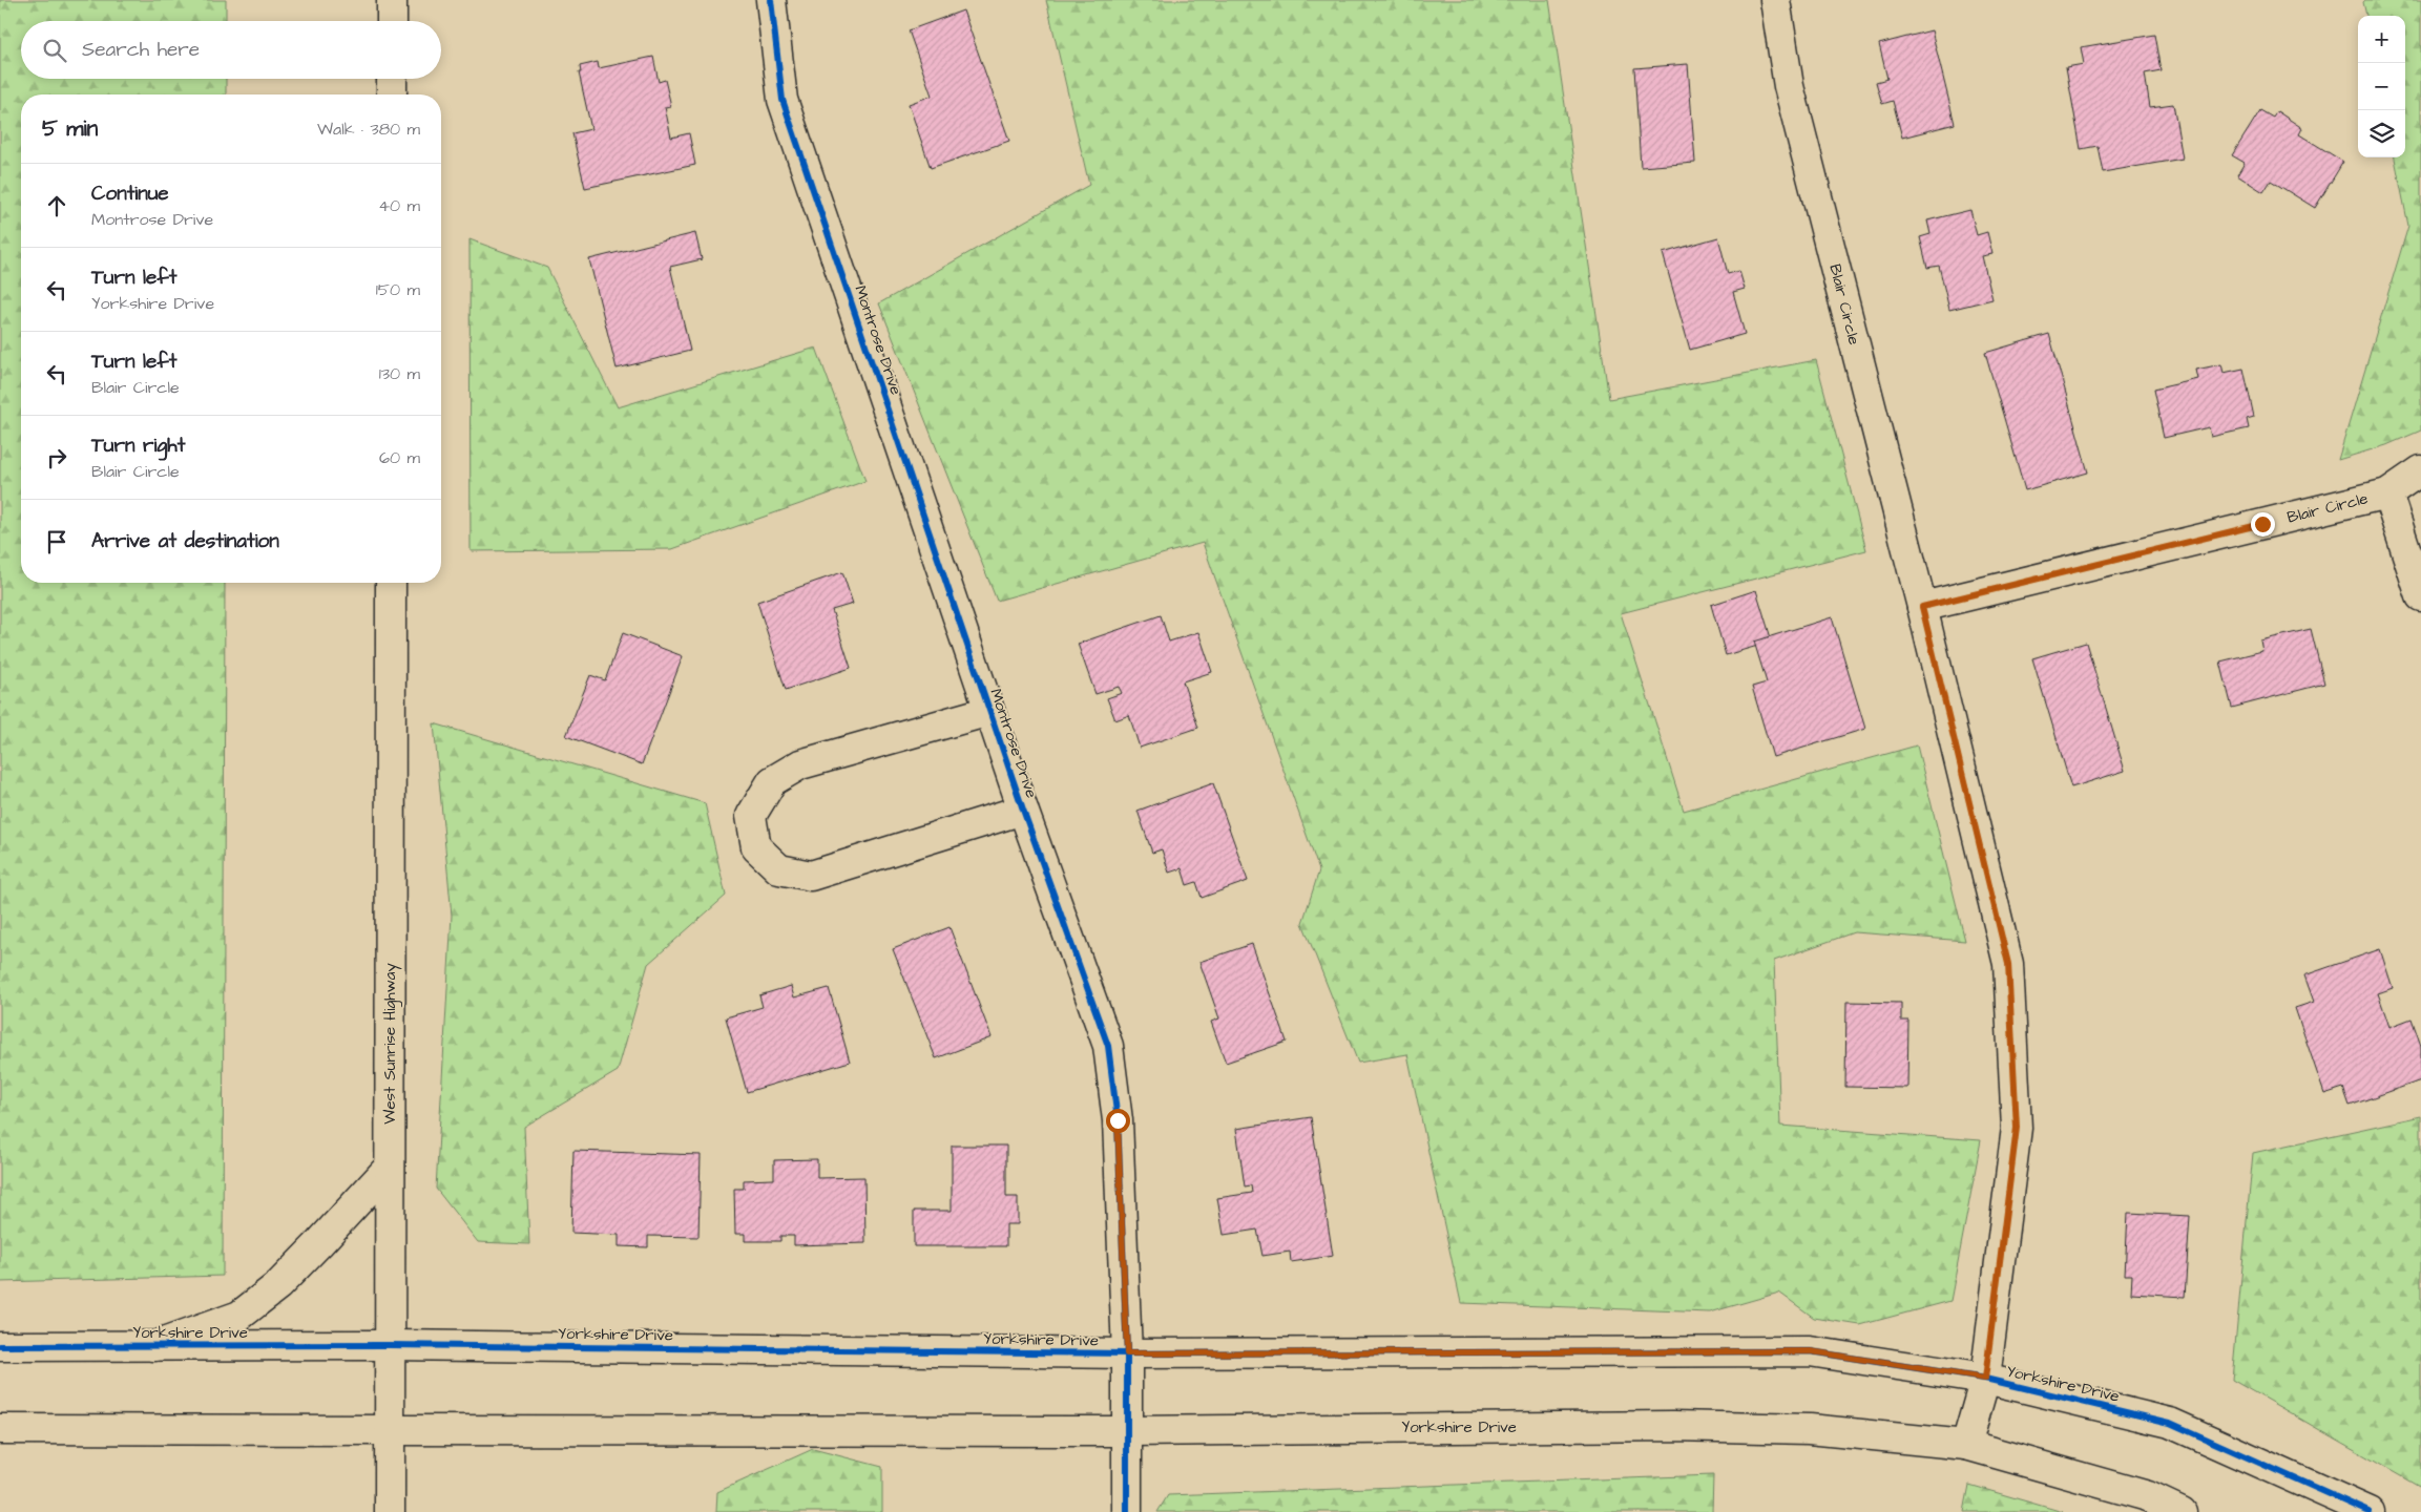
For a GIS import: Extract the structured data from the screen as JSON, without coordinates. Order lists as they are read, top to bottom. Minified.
{"streets":{"street":["Blair Circle","Montrose Drive","West Sunrise Highway","Yorkshire Drive"]},"crossings":[["Blair Circle","Yorkshire Drive"],["Montrose Drive","Yorkshire Drive"],["West Sunrise Highway","Yorkshire Drive"]],"page":{"map_buttons":["+","−"],"search":"Search here","heading":["5 min","Walk · 380 m"],"list":[["Continue","Montrose Drive","40 m"],["Turn left","Yorkshire Drive","150 m"],["Turn left","Blair Circle","130 m"],["Turn right","Blair Circle","60 m"],"Arrive at destination"]}}
